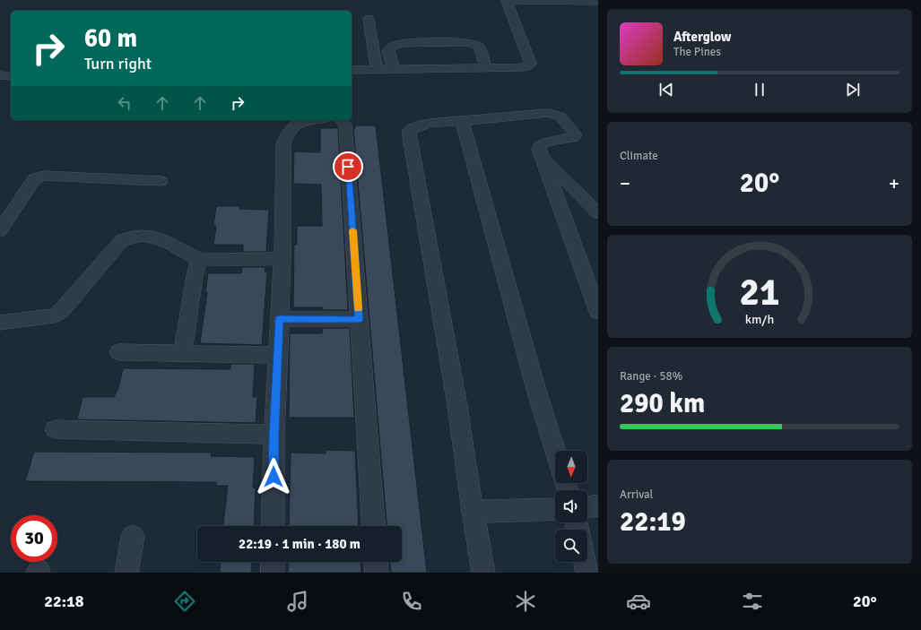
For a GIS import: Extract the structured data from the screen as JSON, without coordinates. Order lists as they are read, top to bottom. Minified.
{"north":"bottom","page":{"turn":["60 m","Turn right"],"song":["Afterglow","The Pines"],"tile":["Climate",["Range · 58%","290 km"],["Arrival","22:19"]],"heat":["−","20°","+"],"limit":"30","trip":"22:19 · 1 min · 180 m","tabs":["22:18","20°"],"gauge":["21","km/h"]}}
